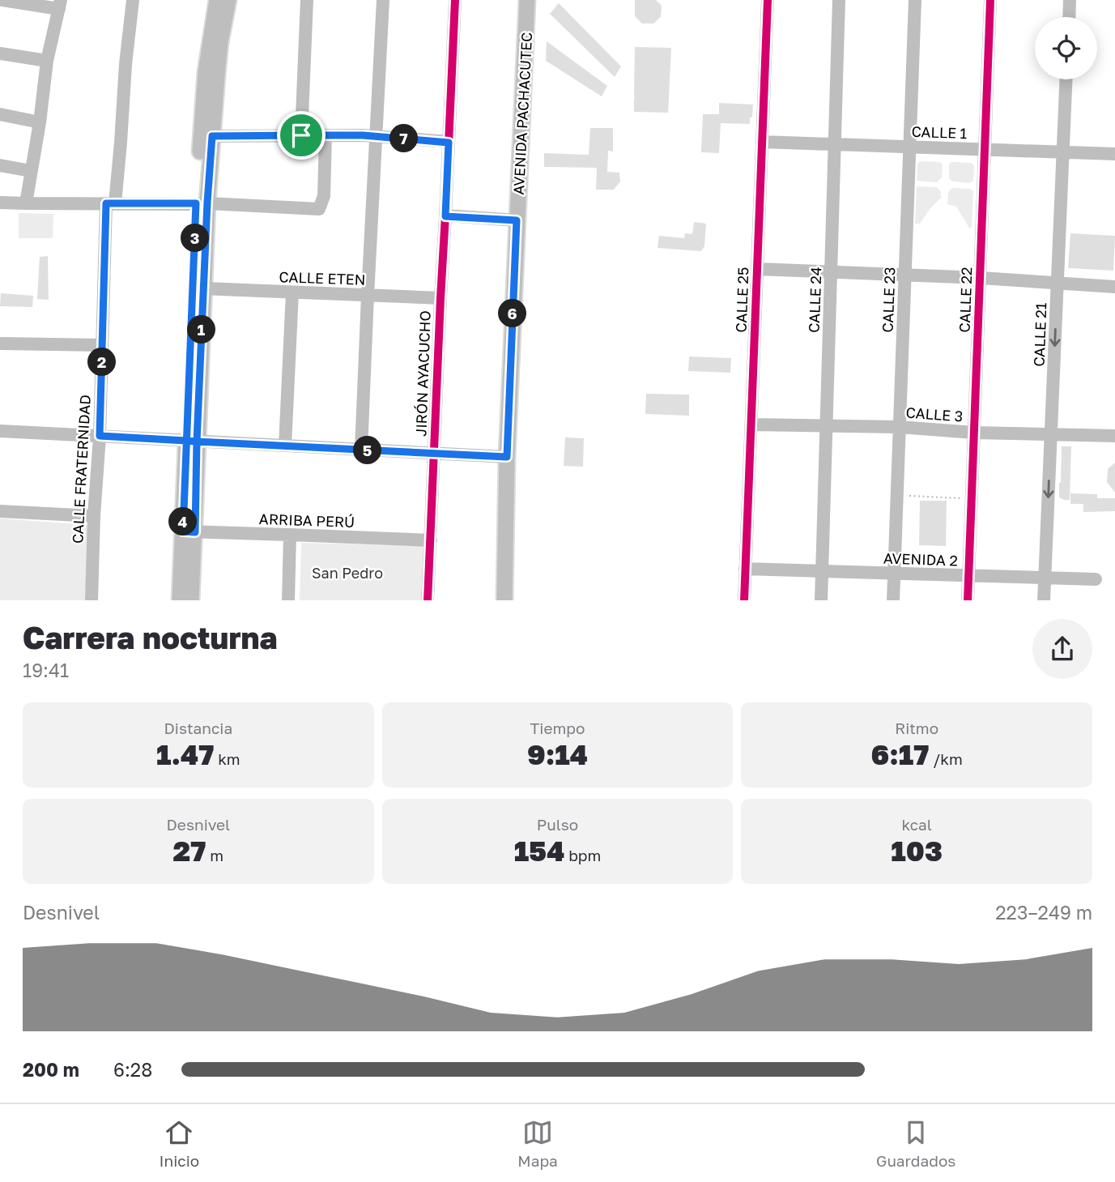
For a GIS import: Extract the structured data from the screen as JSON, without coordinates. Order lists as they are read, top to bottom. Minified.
{"streets":{"main road":["AVENIDA PACHACUTEC"],"street":["CALLE 1","CALLE ETEN","CALLE 25","CALLE 24","CALLE 23","CALLE 22","CALLE 21","JIRÓN AYACUCHO","CALLE 3","CALLE FRATERNIDAD","ARRIBA PERÚ","AVENIDA 2"]},"crossings":[["CALLE 1","CALLE 25"],["CALLE 1","CALLE 24"],["CALLE 1","CALLE 23"],["CALLE 1","CALLE 22"],["CALLE 1","CALLE 21"],["CALLE ETEN","JIRÓN AYACUCHO"],["CALLE 25","CALLE 3"],["CALLE 25","AVENIDA 2"],["CALLE 24","CALLE 3"],["CALLE 24","AVENIDA 2"],["CALLE 23","CALLE 3"],["CALLE 23","AVENIDA 2"],["CALLE 22","CALLE 3"],["CALLE 22","AVENIDA 2"],["CALLE 21","CALLE 3"],["CALLE 21","AVENIDA 2"],["JIRÓN AYACUCHO","ARRIBA PERÚ"]],"one_way":["CALLE 21"],"parks":["San Pedro"],"page":{"pins":["7","3","6","1","2","5","4"],"heading":["Carrera nocturna","19:41"],"stats":[["Distancia","1.47 km"],["Tiempo","9:14"],["Ritmo","6:17 /km"],["Desnivel","27 m"],["Pulso","154 bpm"],["kcal","103"]],"chart":["Desnivel","223–249 m"],"list":[{"name":"200 m","note":"6:28"}],"tabs":["Inicio","Mapa","Guardados"]}}
